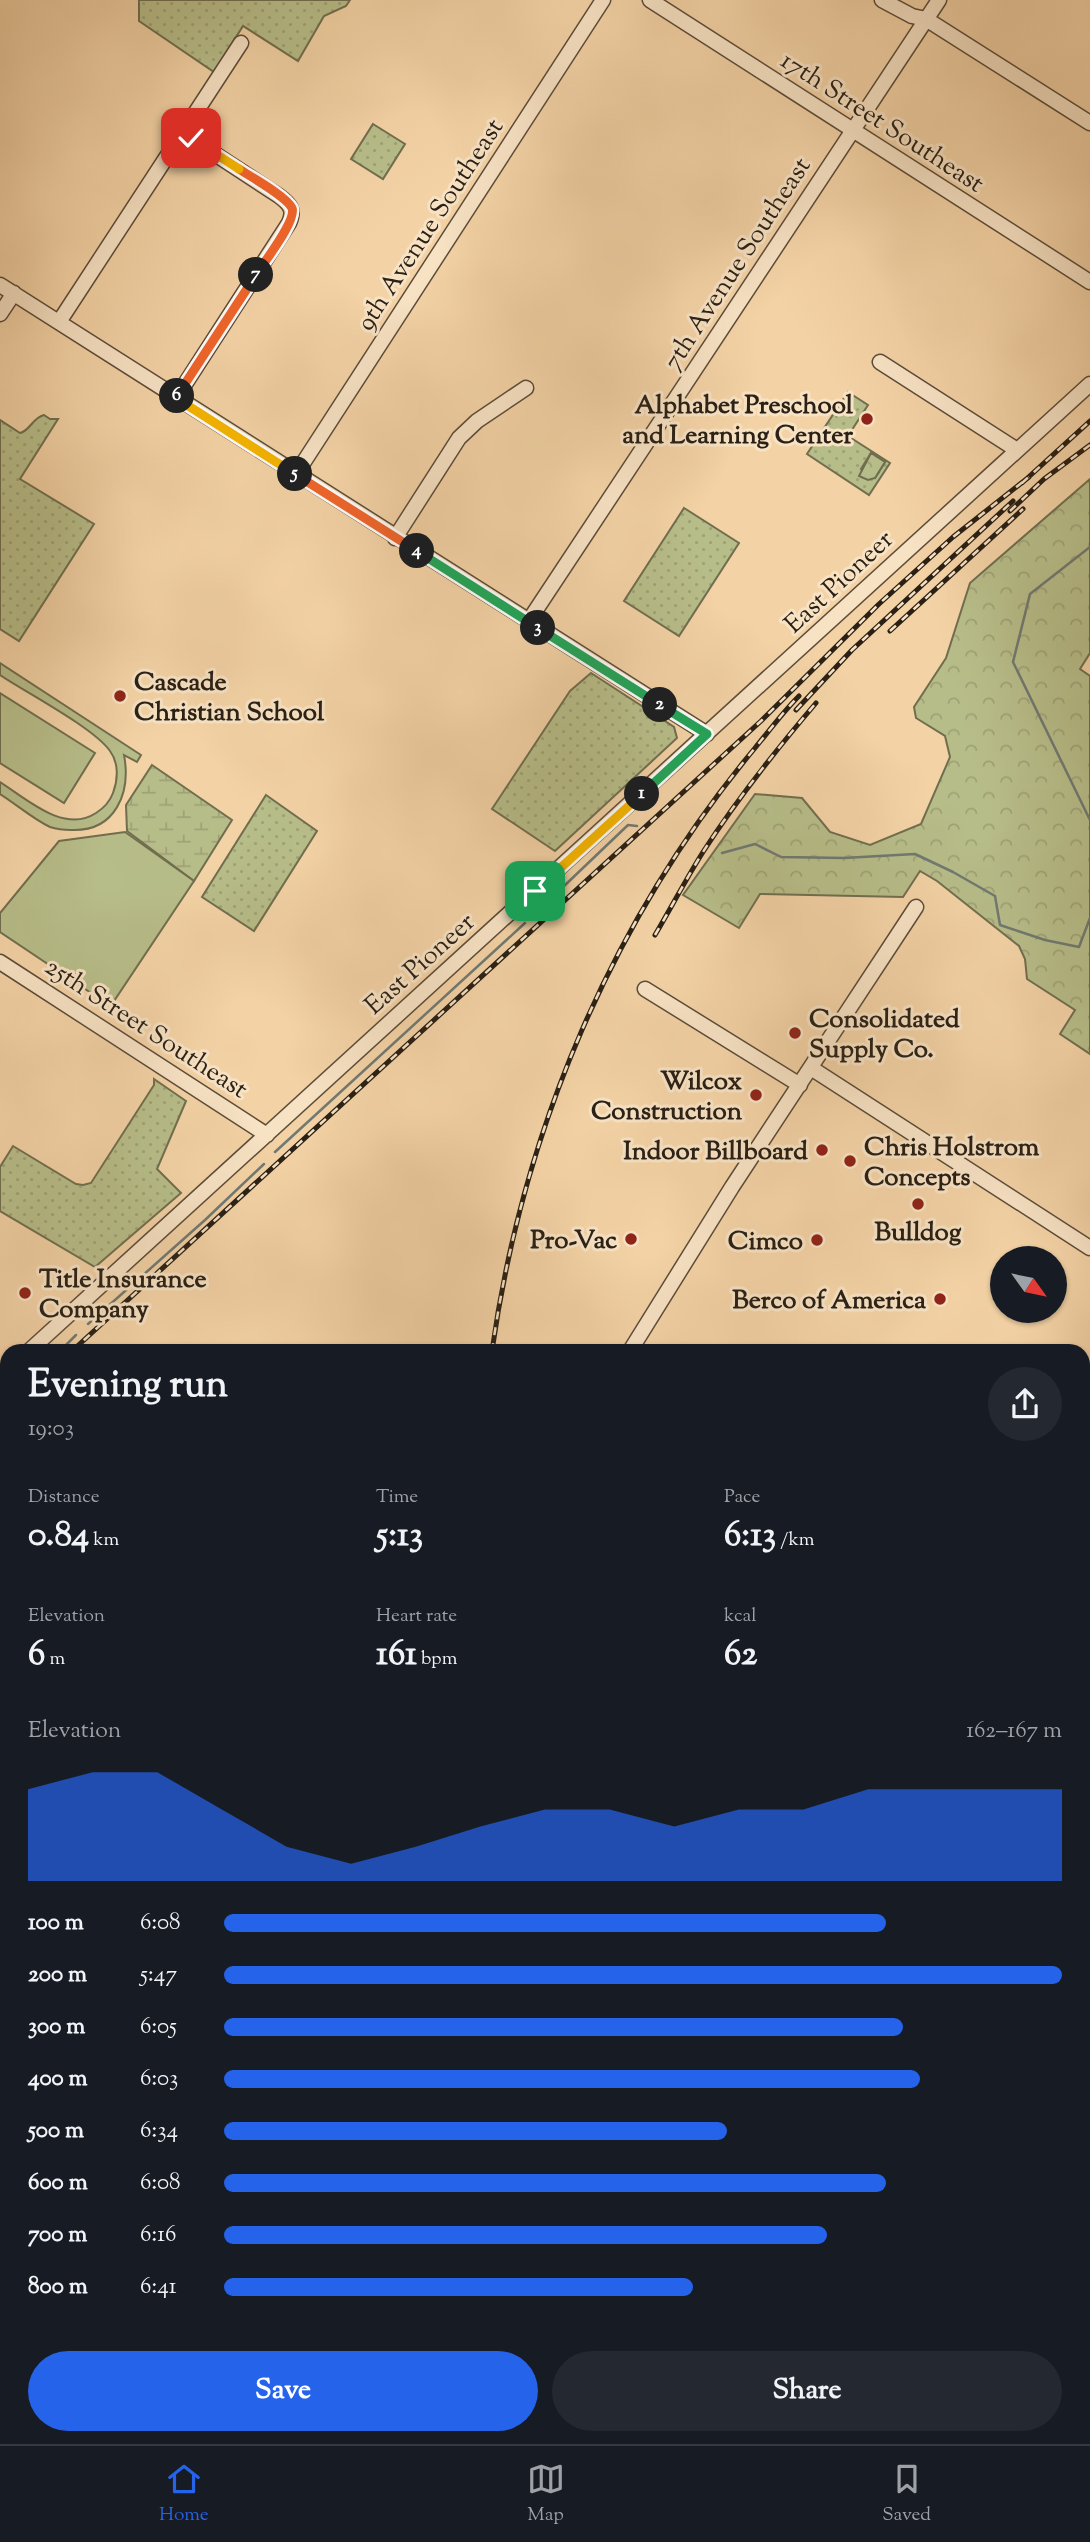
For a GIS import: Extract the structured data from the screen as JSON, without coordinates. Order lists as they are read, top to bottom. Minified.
{"streets":{"street":["17th Street Southeast","9th Avenue Southeast","7th Avenue Southeast","East Pioneer","25th Street Southeast"]},"crossings":[["17th Street Southeast","7th Avenue Southeast"],["East Pioneer","25th Street Southeast"]],"places":["Alphabet Preschool and Learning Center","Cascade Christian School","Consolidated Supply Co.","Wilcox Construction","Indoor Billboard","Chris Holstrom Concepts","Bulldog","Pro-Vac","Cimco","Title Insurance Company","Berco of America"],"north":"bottom right","page":{"pins":["7","6","5","4","3","2","1"],"heading":["Evening run","19:03"],"stats":[["Distance","0.84 km"],["Time","5:13"],["Pace","6:13 /km"],["Elevation","6 m"],["Heart rate","161 bpm"],["kcal","62"]],"chart":["Elevation","162–167 m"],"list":[{"name":"100 m","note":"6:08"},{"name":"200 m","note":"5:47"},{"name":"300 m","note":"6:05"},{"name":"400 m","note":"6:03"},{"name":"500 m","note":"6:34"},{"name":"600 m","note":"6:08"},{"name":"700 m","note":"6:16"},{"name":"800 m","note":"6:41"}],"buttons":["Save","Share"],"tabs":["Home","Map","Saved"]}}
